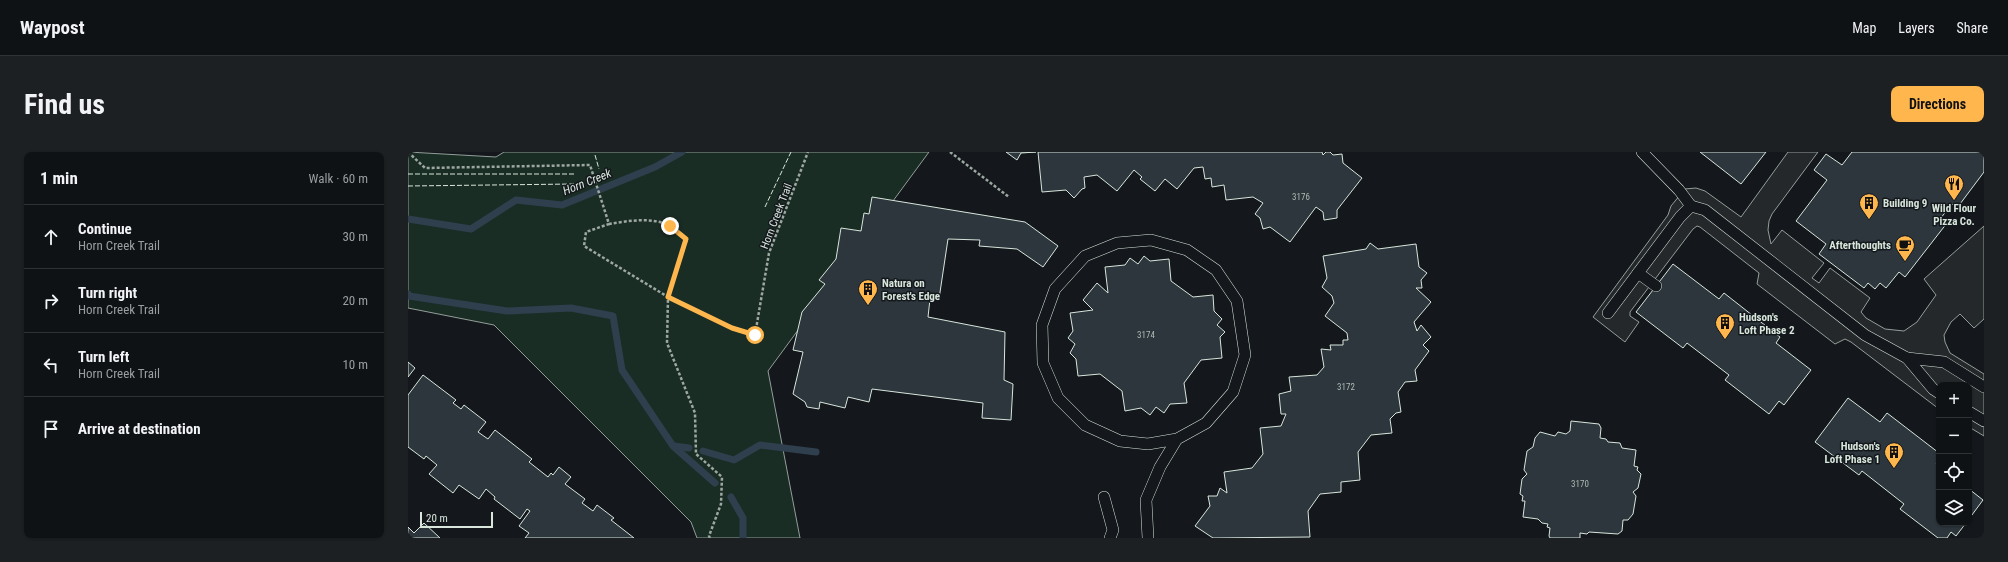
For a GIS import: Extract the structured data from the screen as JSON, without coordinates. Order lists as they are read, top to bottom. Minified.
{"streets":{"path":["Horn Creek Trail"]},"water":["Horn Creek"],"places":{"restaurant":["Wild Flour Pizza Co."],"building":["Building 9","Natura on Forest's Edge","Hudson's Loft Phase 2","Hudson's Loft Phase 1"],"cafe":["Afterthoughts"]},"house_numbers":["3176","3174","3172","3170"],"scale_bar":"20 m","page":{"header":"Waypost","nav":["Map","Layers","Share"],"buttons":"Directions","title":"Find us","heading":["1 min","Walk · 60 m"],"list":[["Continue","Horn Creek Trail","30 m"],["Turn right","Horn Creek Trail","20 m"],["Turn left","Horn Creek Trail","10 m"],"Arrive at destination"],"map_buttons":["+","−"],"scale":"20 m"}}
